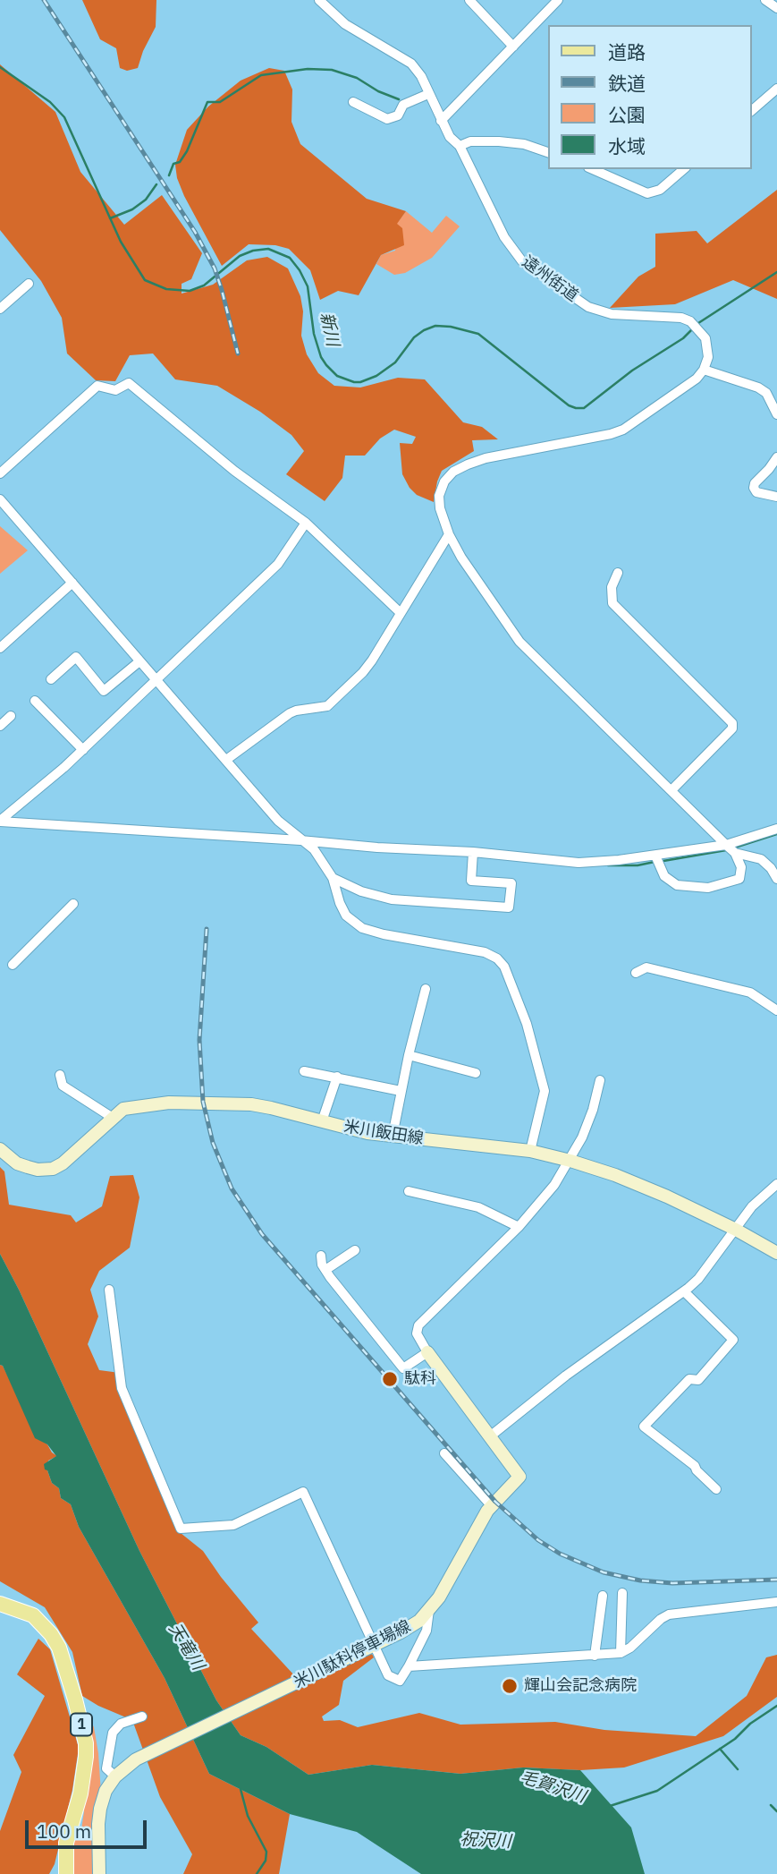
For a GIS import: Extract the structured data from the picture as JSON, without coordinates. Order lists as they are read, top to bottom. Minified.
{"streets":{"main road":["米川飯田線","米川駄科停車場線","1"],"street":["遠州街道"]},"water":["新川","天竜川","毛賀沢川","祝沢川"],"places":["駄科","輝山会記念病院"],"legend":["道路","鉄道","公園","水域"],"scale_bar":"100 m"}
